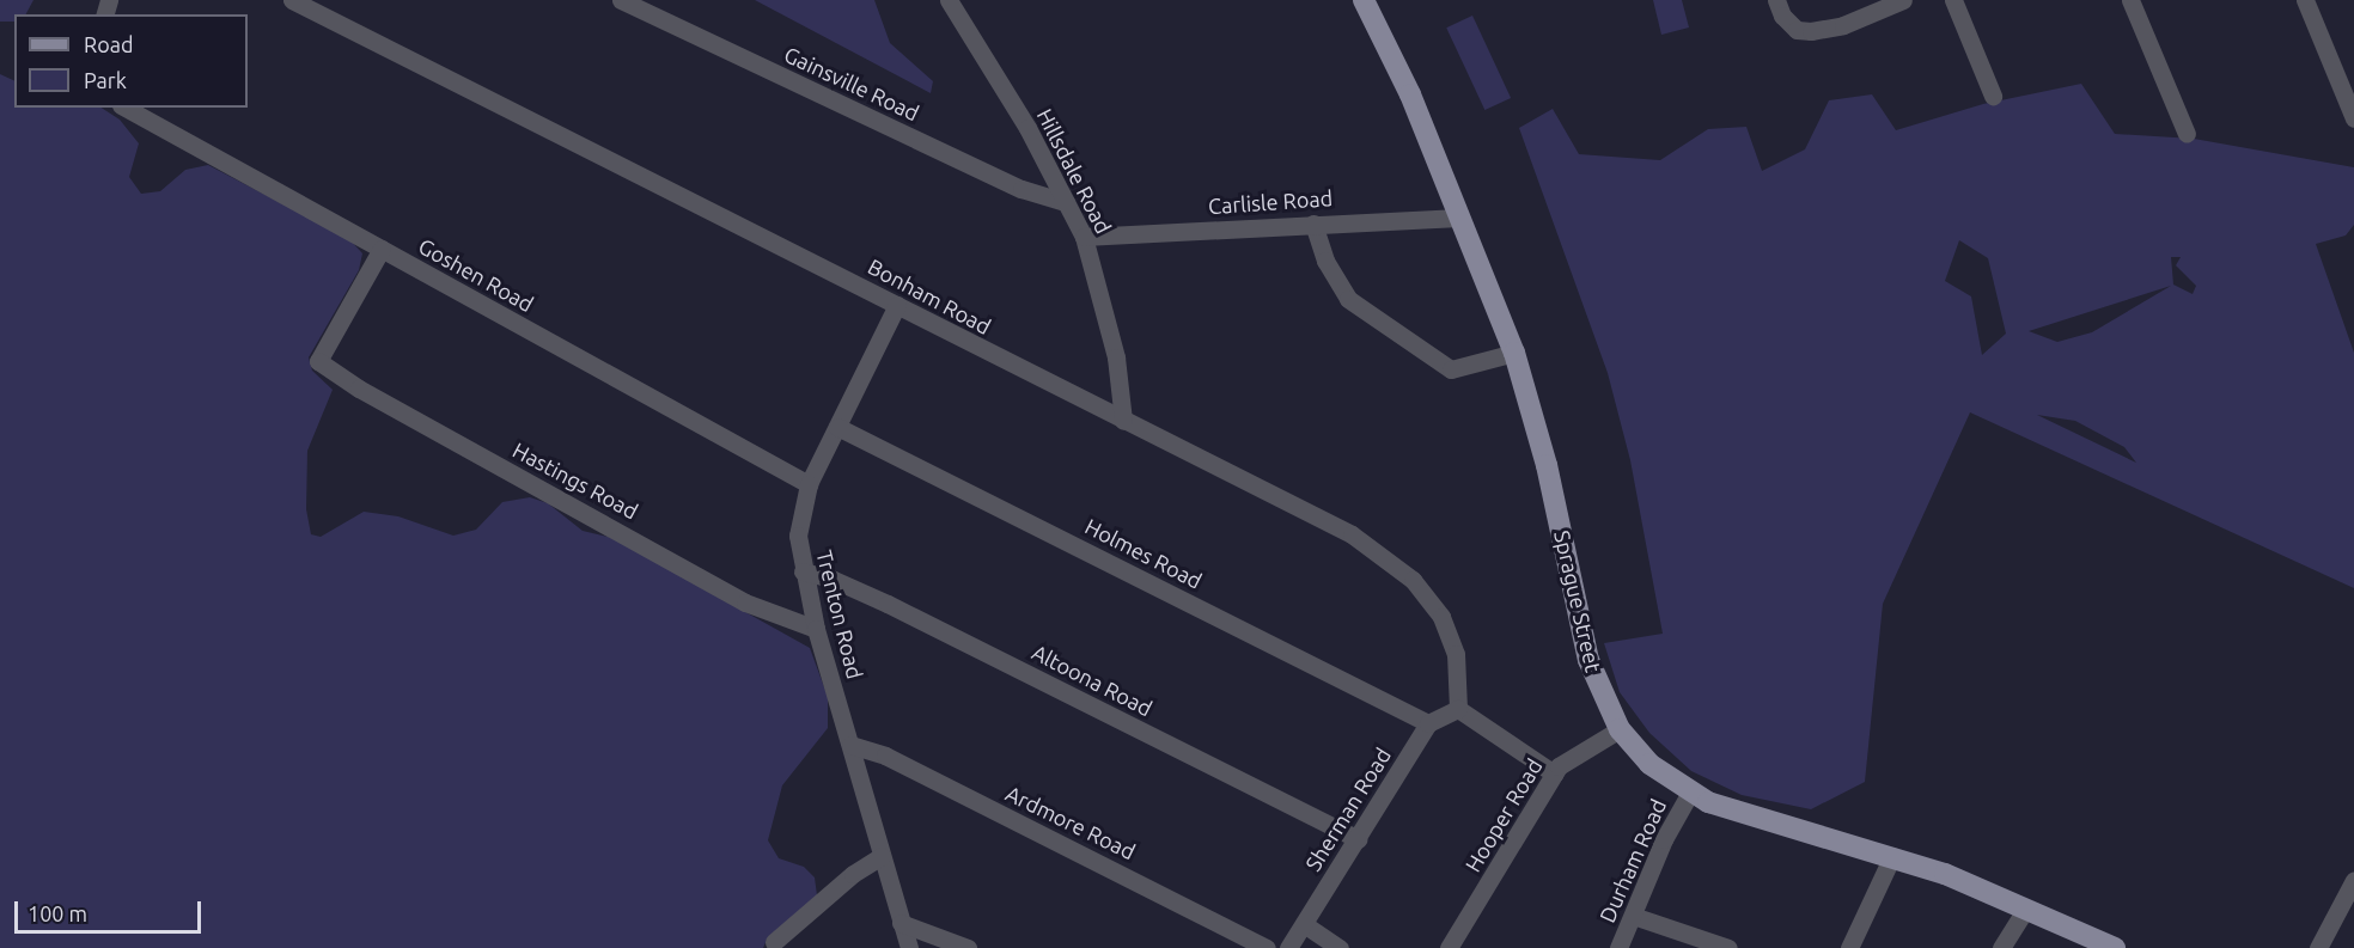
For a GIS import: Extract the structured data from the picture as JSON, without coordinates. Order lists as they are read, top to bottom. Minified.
{"streets":{"main road":["Sprague Street"],"street":["Gainsville Road","Hillsdale Road","Carlisle Road","Goshen Road","Bonham Road","Hastings Road","Holmes Road","Trenton Road","Altoona Road","Sherman Road","Hooper Road","Ardmore Road","Durham Road"]},"crossings":[["Gainsville Road","Hillsdale Road"],["Hillsdale Road","Carlisle Road"],["Hillsdale Road","Bonham Road"],["Carlisle Road","Sprague Street"],["Goshen Road","Hastings Road"],["Goshen Road","Trenton Road"],["Bonham Road","Trenton Road"],["Hastings Road","Trenton Road"],["Holmes Road","Trenton Road"],["Holmes Road","Sherman Road"],["Sprague Street","Hooper Road"],["Sprague Street","Durham Road"],["Trenton Road","Altoona Road"],["Trenton Road","Ardmore Road"],["Altoona Road","Sherman Road"]],"legend":["Road","Park"],"scale_bar":"100 m"}
